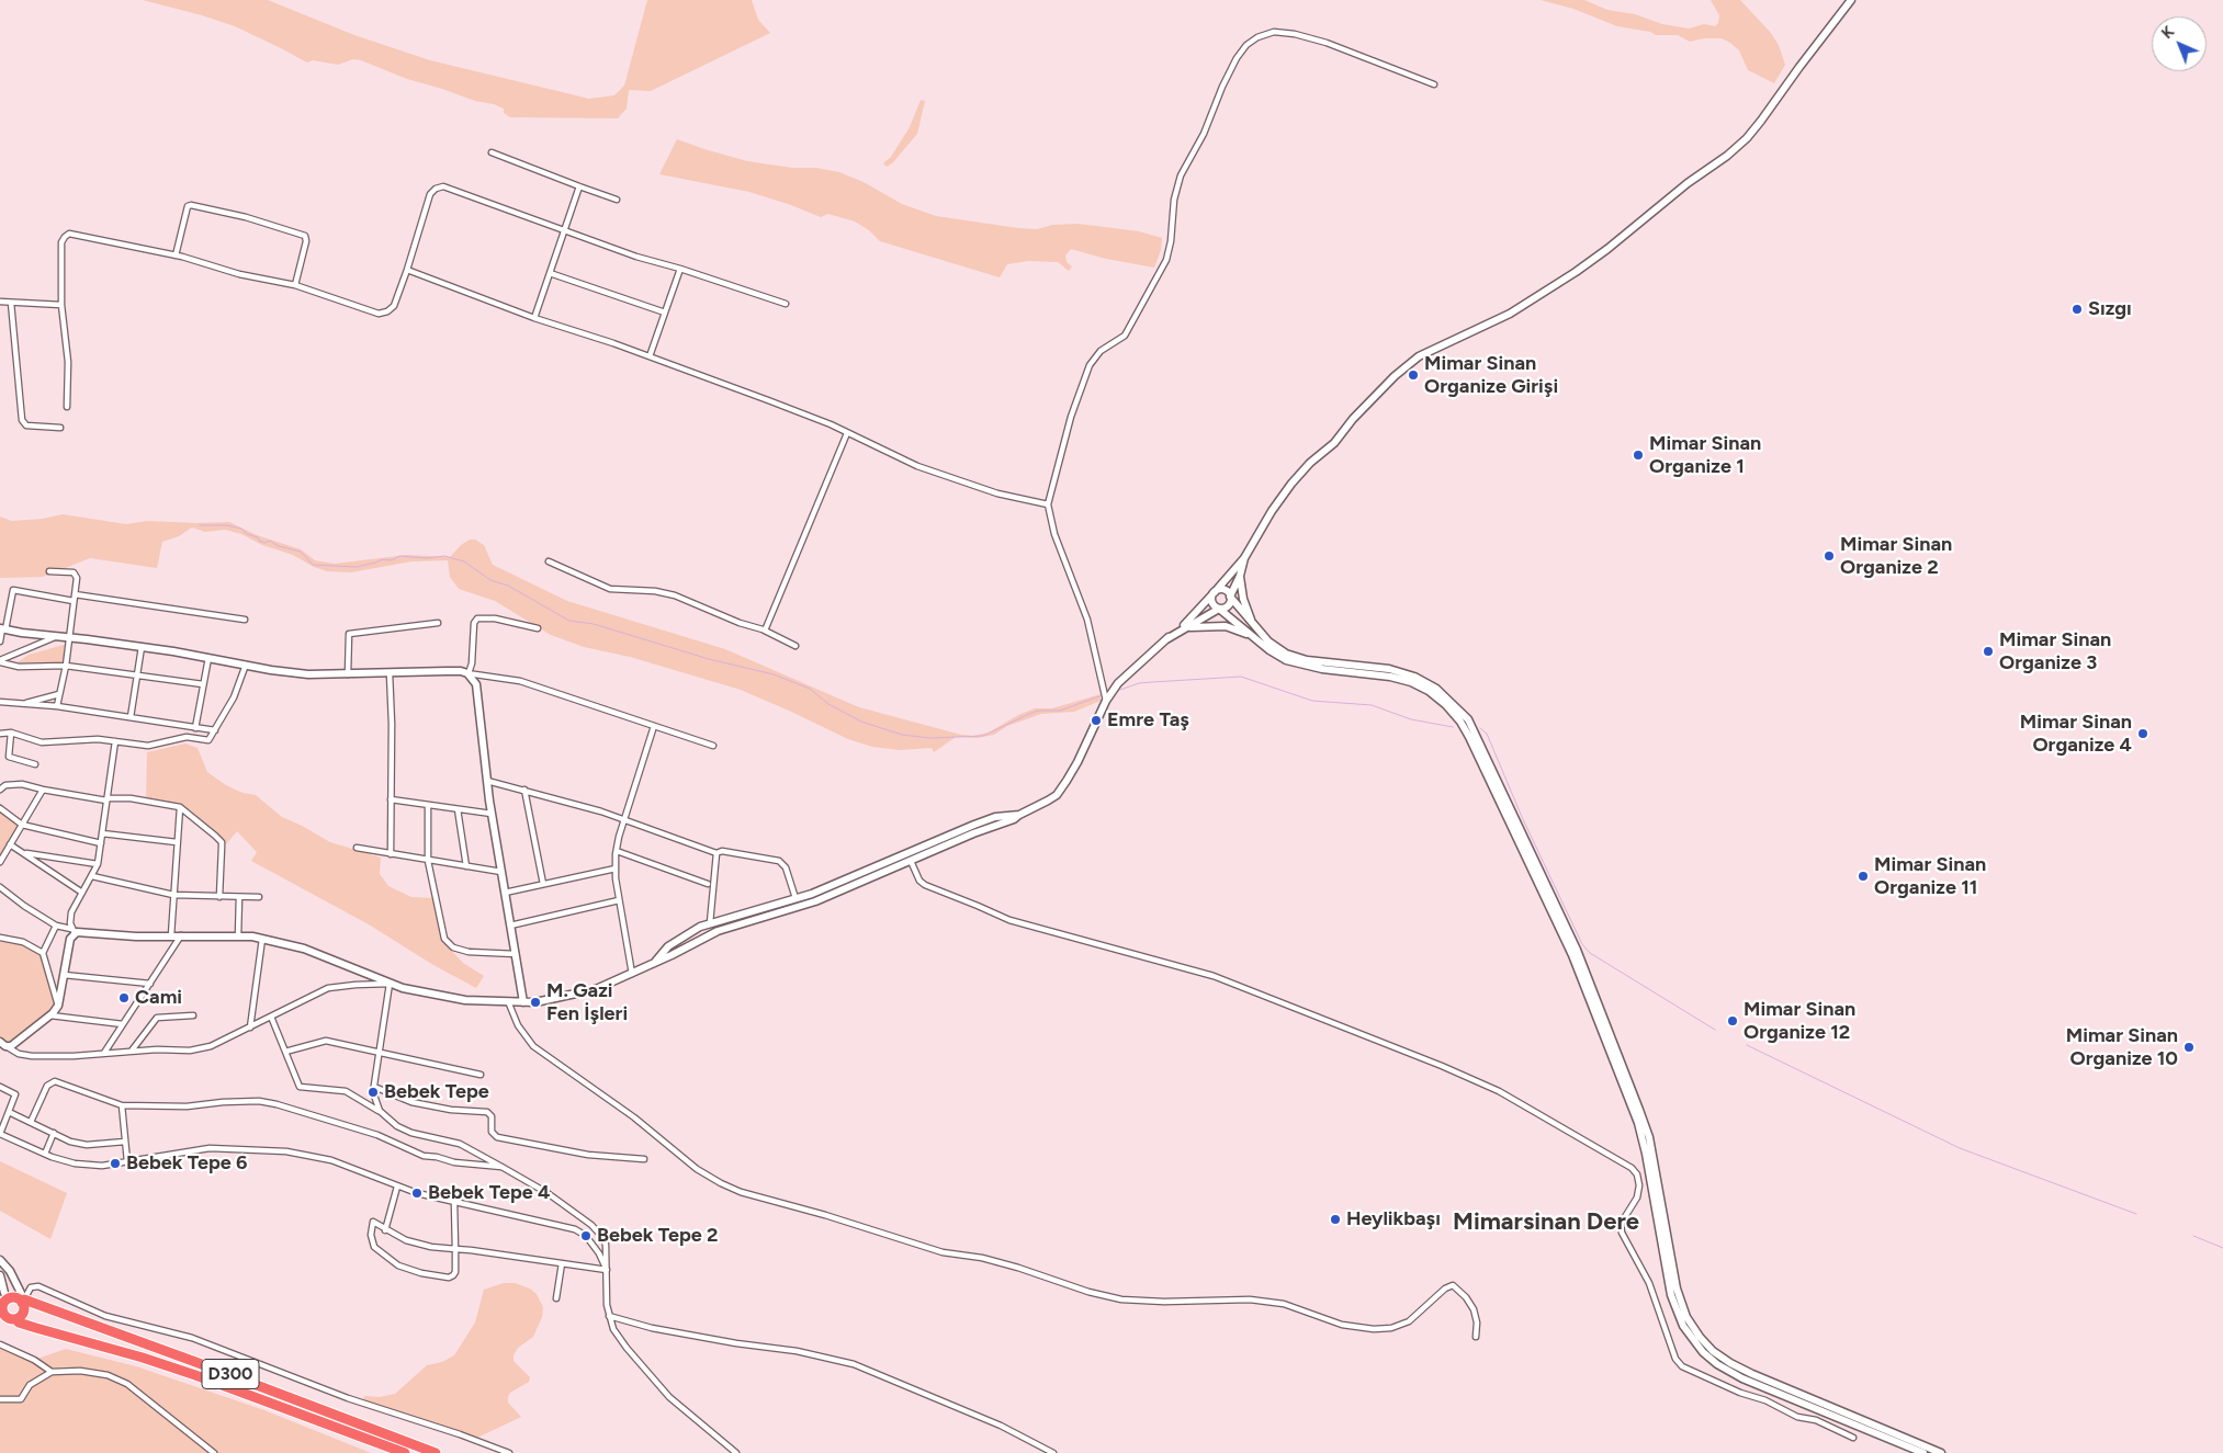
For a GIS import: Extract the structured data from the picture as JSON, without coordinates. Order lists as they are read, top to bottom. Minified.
{"streets":{"highway":["D300"]},"districts":["Mimarsinan Dere"],"places":["Sızgı","Mimar Sinan Organize Girişi","Mimar Sinan Organize 1","Mimar Sinan Organize 2","Mimar Sinan Organize 3","Emre Taş","Mimar Sinan Organize 4","Mimar Sinan Organize 11","Cami","M. Gazi Fen İşleri","Mimar Sinan Organize 12","Mimar Sinan Organize 10","Bebek Tepe","Bebek Tepe 6","Bebek Tepe 4","Heylikbaşı","Bebek Tepe 2"],"north":"top left"}
